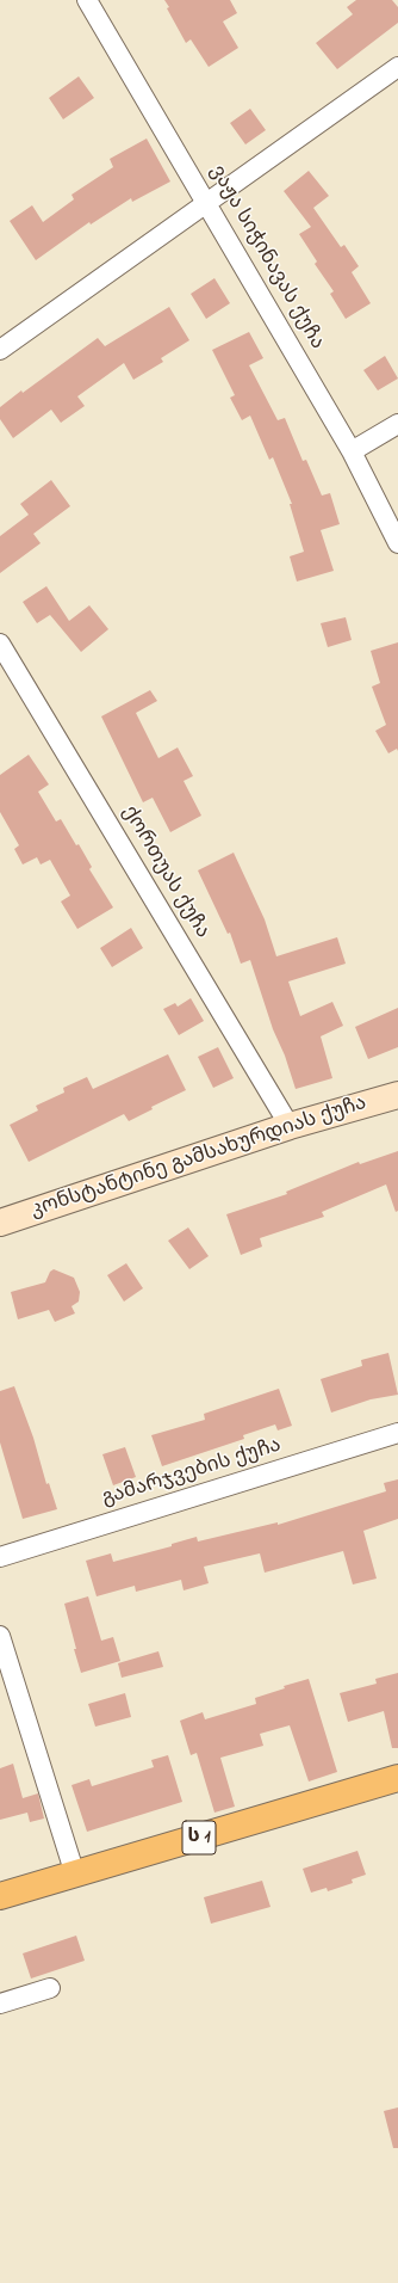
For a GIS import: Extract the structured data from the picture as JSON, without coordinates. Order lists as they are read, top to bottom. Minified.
{"streets":{"highway":["ს 1"],"main road":["კონსტანტინე გამსახურდიას ქუჩა"],"street":["ვაჟა სიჭინავას ქუჩა","ქორთუას ქუჩა","გამარჯვების ქუჩა"]},"crossings":[["ქორთუას ქუჩა","კონსტანტინე გამსახურდიას ქუჩა"]]}
